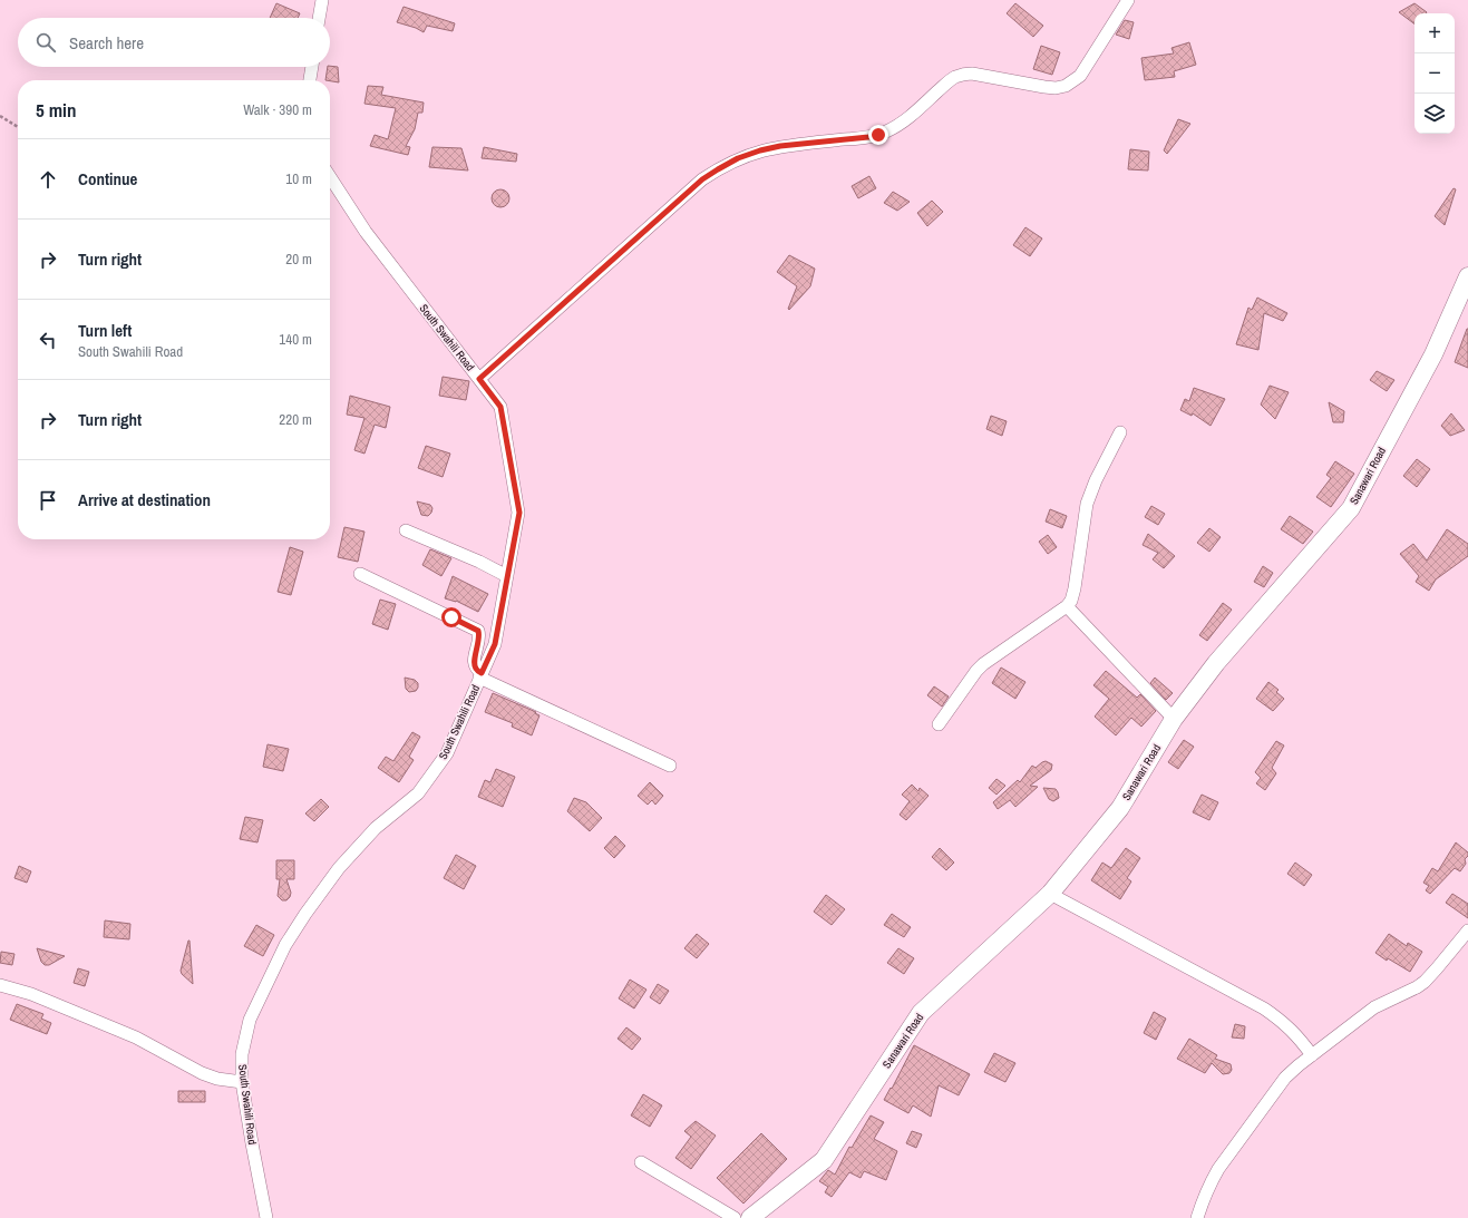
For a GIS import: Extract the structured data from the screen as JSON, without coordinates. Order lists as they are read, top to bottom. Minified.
{"streets":{"street":["South Swahili Road","Sanawari Road"]},"page":{"map_buttons":["+","−"],"search":"Search here","heading":["5 min","Walk · 390 m"],"list":[["Continue","10 m"],["Turn right","20 m"],["Turn left","South Swahili Road","140 m"],["Turn right","220 m"],"Arrive at destination"]}}
